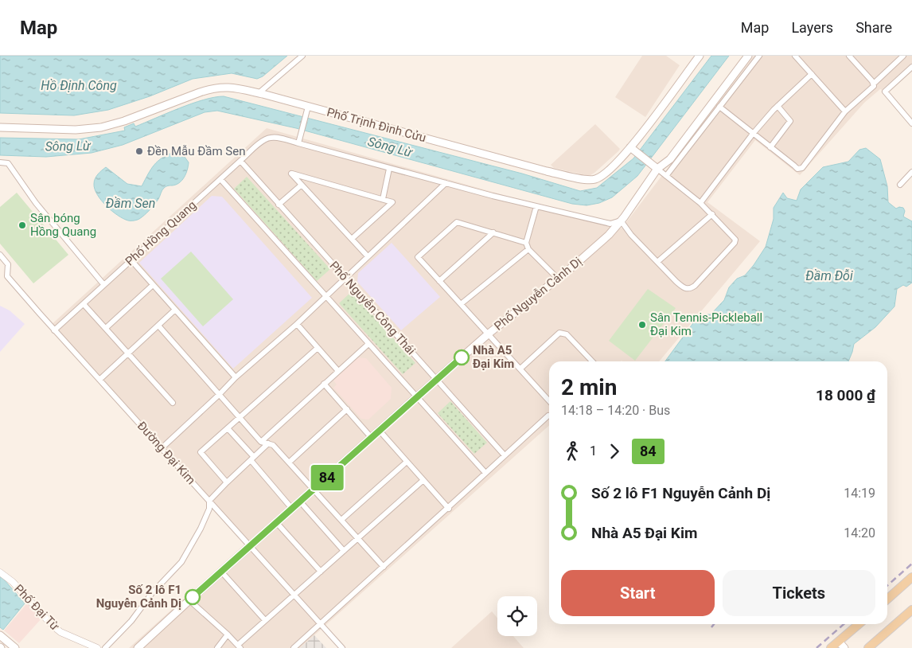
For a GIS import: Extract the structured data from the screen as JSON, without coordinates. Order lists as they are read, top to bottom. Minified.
{"streets":{"main road":["Phố Trịnh Đình Cửu","Phố Nguyễn Cảnh Dị"],"street":["Phố Hồng Quang","Phố Nguyễn Công Thái","Đường Đại Kim","Phố Đại Từ"]},"crossings":[["Phố Hồng Quang","Phố Nguyễn Công Thái"],["Phố Hồng Quang","Đường Đại Kim"],["Phố Nguyễn Cảnh Dị","Phố Nguyễn Công Thái"],["Phố Nguyễn Cảnh Dị","Đường Đại Kim"]],"water":["Hồ Định Công","Sông Lừ","Đầm Sen","Đầm Đỗi"],"places":["Đền Mẫu Đầm Sen","Sân bóng Hồng Quang","Sân Tennis-Pickleball Đại Kim","Nhà A5 Đại Kim","Số 2 lô F1 Nguyễn Cảnh Dị"],"lines":["bus line 84"],"page":{"header":"Map","nav":["Map","Layers","Share"],"on_map":"84","heading":["2 min","14:18 – 14:20 · Bus","18 000 ₫"],"legs":["1","84"],"list":[{"name":"Số 2 lô F1 Nguyễn Cảnh Dị","value":"14:19"},{"name":"Nhà A5 Đại Kim","value":"14:20"}],"buttons":["Start","Tickets"]}}
